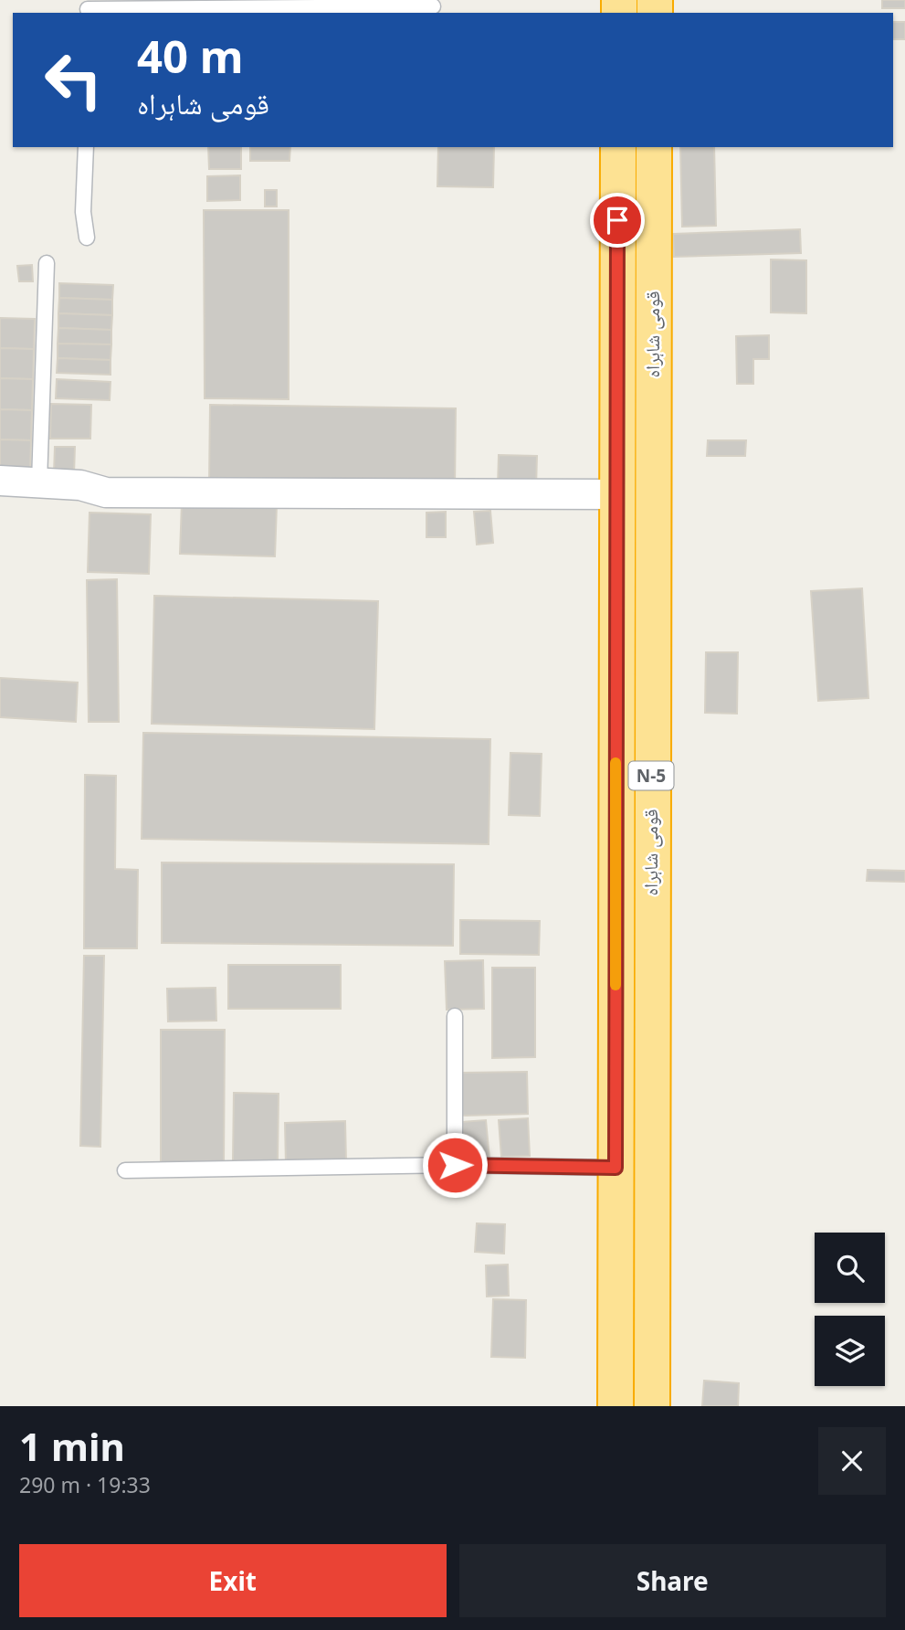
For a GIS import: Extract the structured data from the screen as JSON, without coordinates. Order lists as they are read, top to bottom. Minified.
{"streets":{"highway":["قومی شاہراہ","N-5"]},"page":{"turn":["40 m","قومی شاہراہ"],"heading":["1 min","290 m · 19:33"],"buttons":["Exit","Share"]}}
